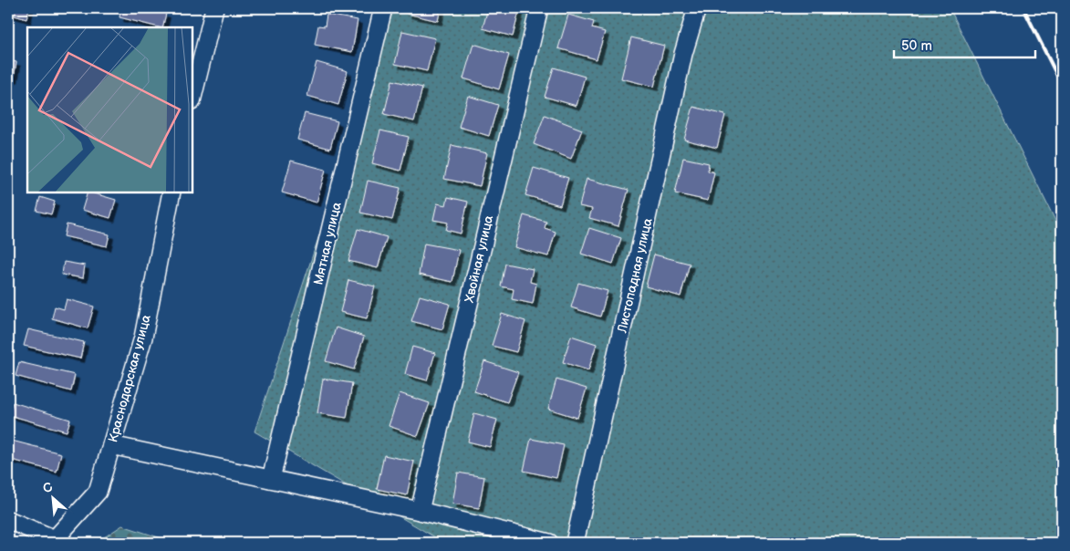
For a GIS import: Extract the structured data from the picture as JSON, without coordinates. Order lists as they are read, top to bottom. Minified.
{"streets":{"street":["Мятная улица","Хвойная улица","Листопадная улица","Краснодарская улица"]},"scale_bar":"50 m","north":"top left"}
